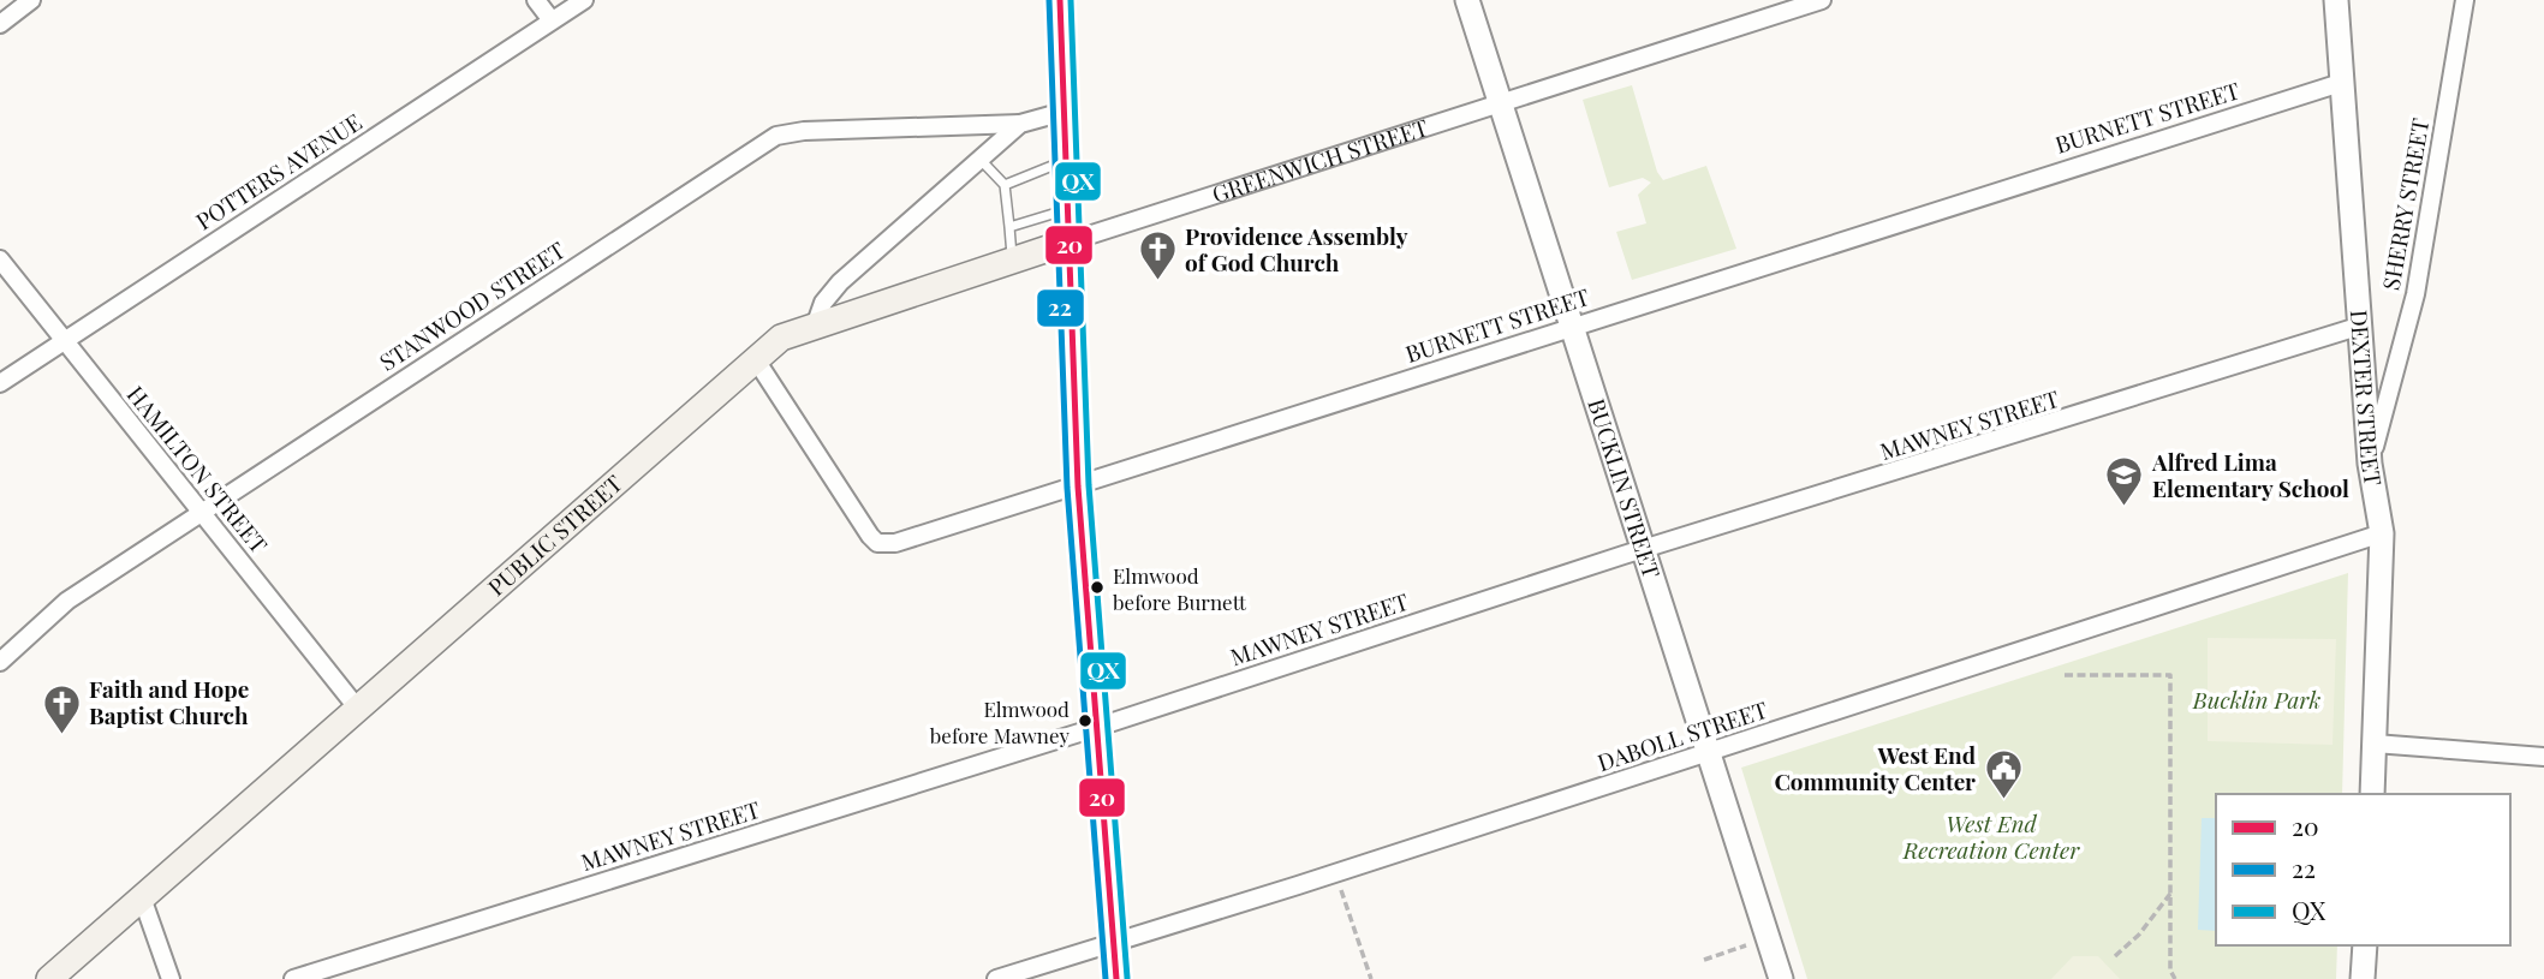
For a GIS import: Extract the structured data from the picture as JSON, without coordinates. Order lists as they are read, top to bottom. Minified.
{"streets":{"main road":["GREENWICH STREET","PUBLIC STREET"],"street":["BURNETT STREET","POTTERS AVENUE","SHERRY STREET","STANWOOD STREET","DEXTER STREET","MAWNEY STREET","HAMILTON STREET","BUCKLIN STREET","DABOLL STREET"]},"crossings":[["BURNETT STREET","DEXTER STREET"],["BURNETT STREET","BUCKLIN STREET"],["BURNETT STREET","PUBLIC STREET"],["GREENWICH STREET","BUCKLIN STREET"],["GREENWICH STREET","PUBLIC STREET"],["POTTERS AVENUE","HAMILTON STREET"],["SHERRY STREET","DEXTER STREET"],["STANWOOD STREET","HAMILTON STREET"],["DEXTER STREET","MAWNEY STREET"],["DEXTER STREET","DABOLL STREET"],["MAWNEY STREET","BUCKLIN STREET"],["HAMILTON STREET","PUBLIC STREET"],["BUCKLIN STREET","DABOLL STREET"]],"parks":["Bucklin Park","West End Recreation Center"],"places":{"church":["Providence Assembly of God Church","Faith and Hope Baptist Church"],"school or university":["Alfred Lima Elementary School"],"other":["Elmwood before Burnett","Elmwood before Mawney"],"public building":["West End Community Center"]},"lines":["transit line 20","transit line 22","transit line QX"],"legend":["20","22","QX"]}
